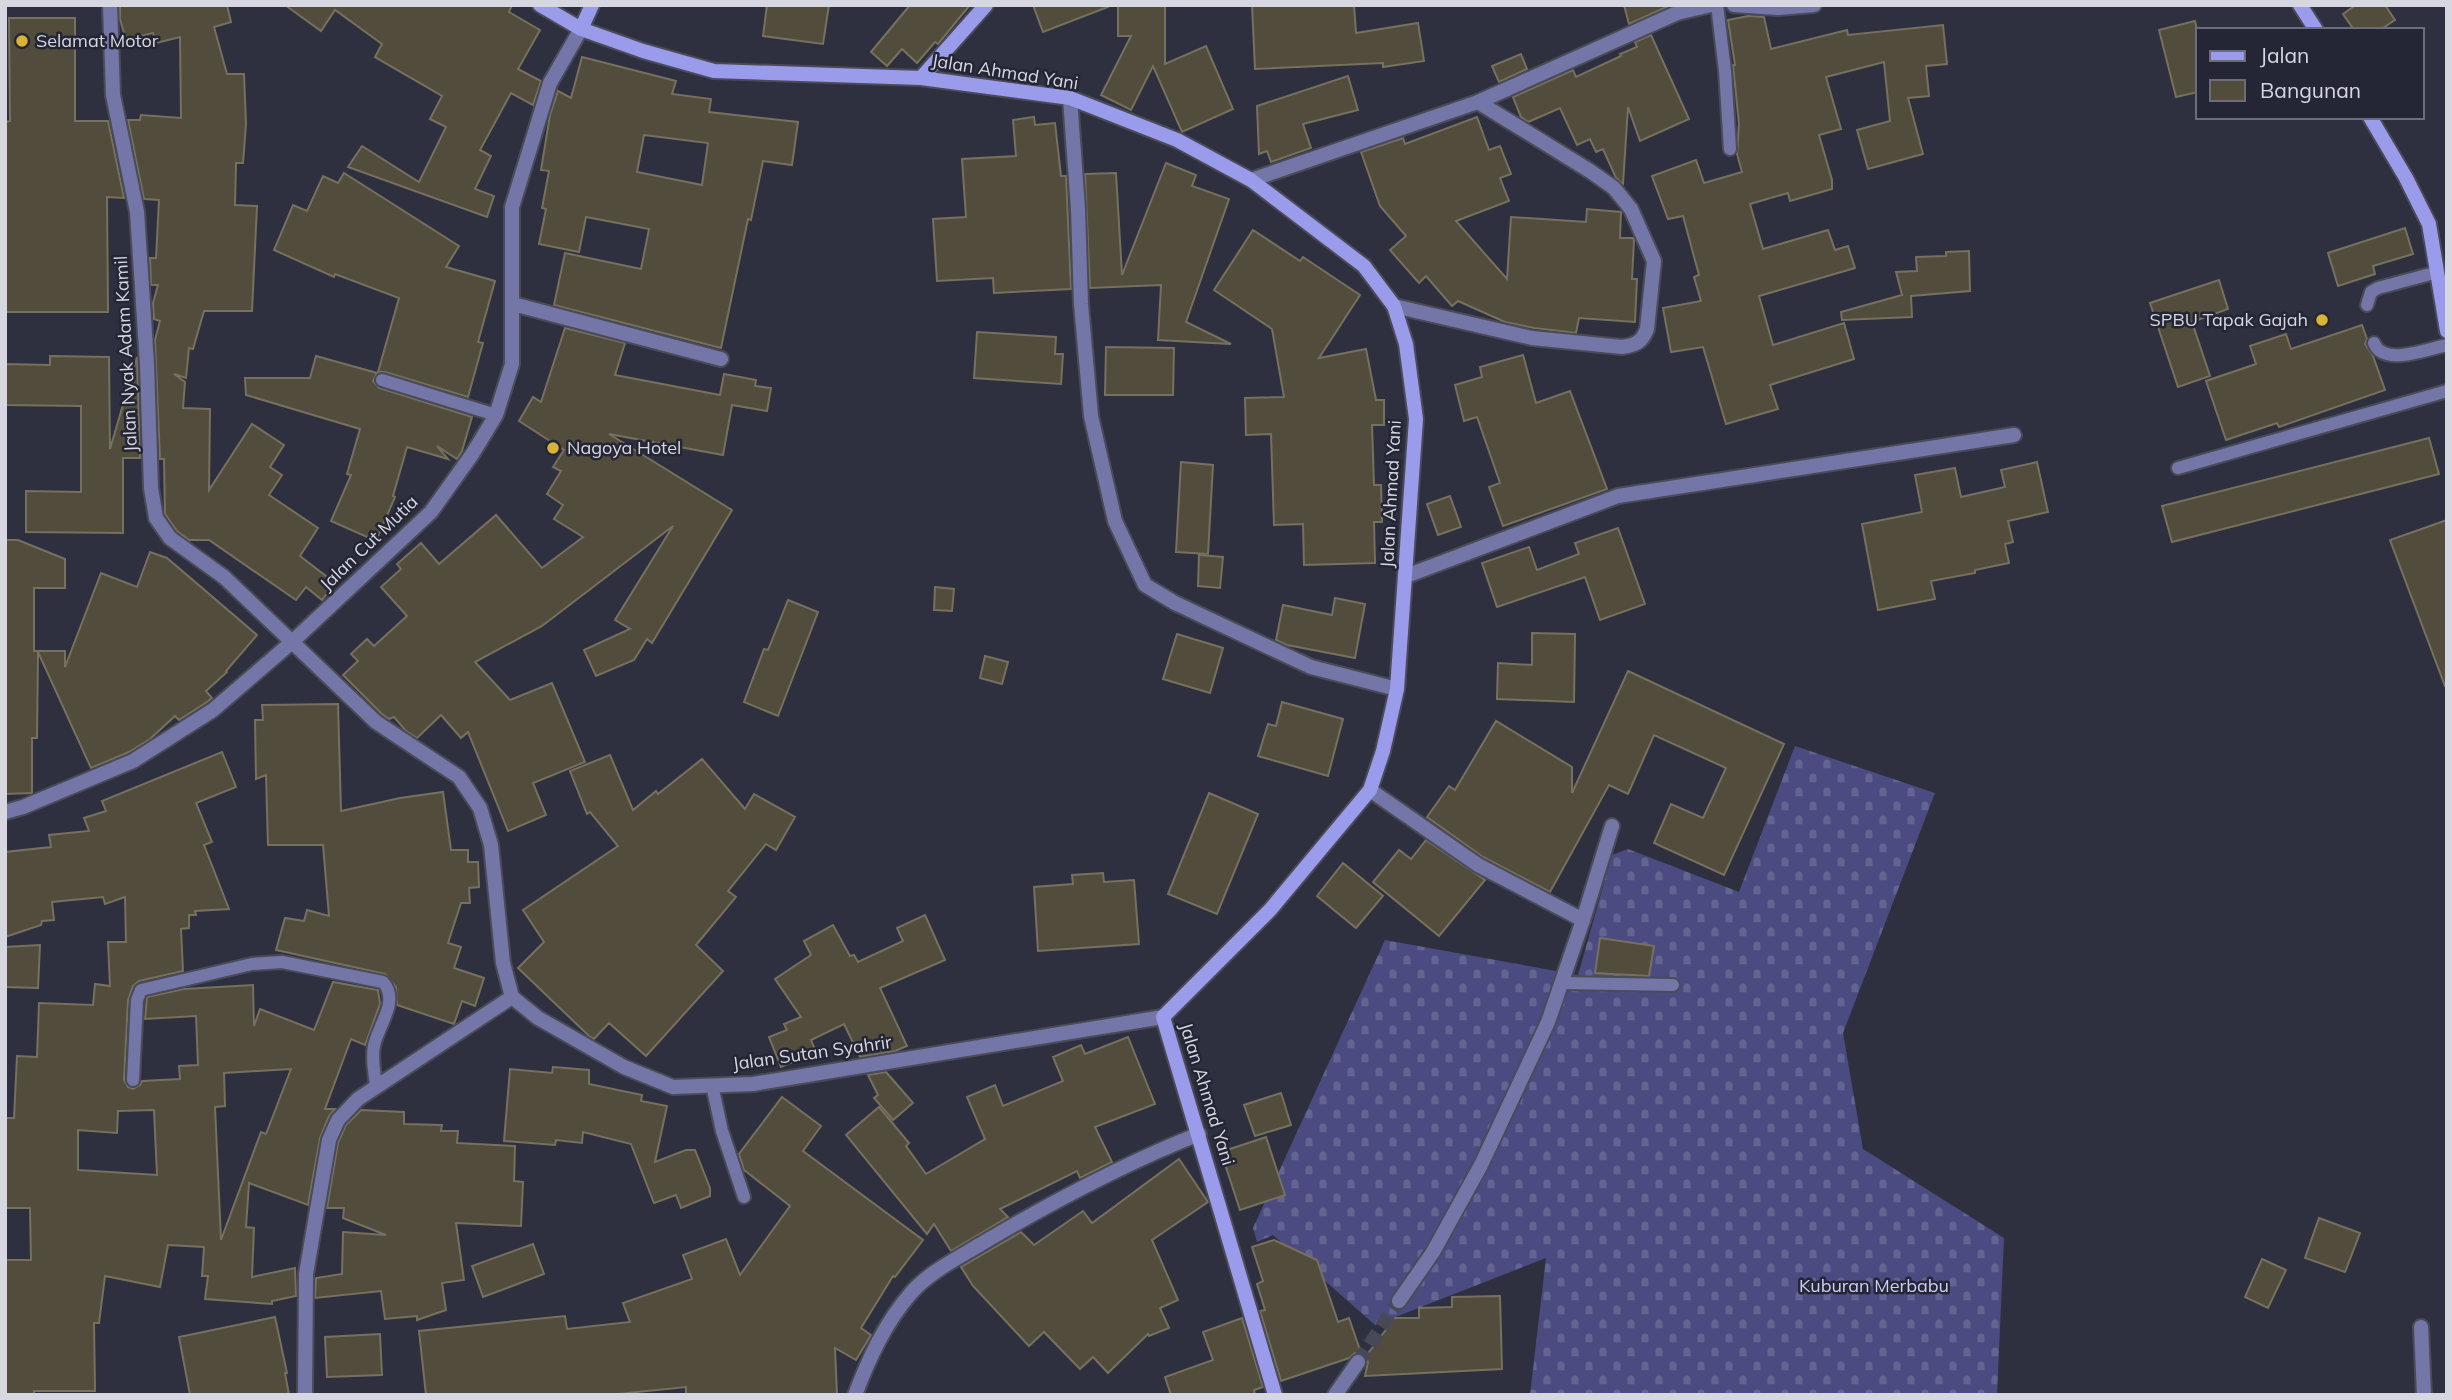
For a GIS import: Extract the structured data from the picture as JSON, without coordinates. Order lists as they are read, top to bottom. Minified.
{"streets":{"street":["Jalan Ahmad Yani","Jalan Nyak Adam Kamil","Jalan Cut Mutia","Jalan Sutan Syahrir"]},"crossings":[["Jalan Ahmad Yani","Jalan Cut Mutia"],["Jalan Ahmad Yani","Jalan Sutan Syahrir"],["Jalan Nyak Adam Kamil","Jalan Cut Mutia"]],"parks":["Kuburan Merbabu"],"places":["Selamat Motor","SPBU Tapak Gajah","Nagoya Hotel"],"legend":["Jalan","Bangunan"]}
